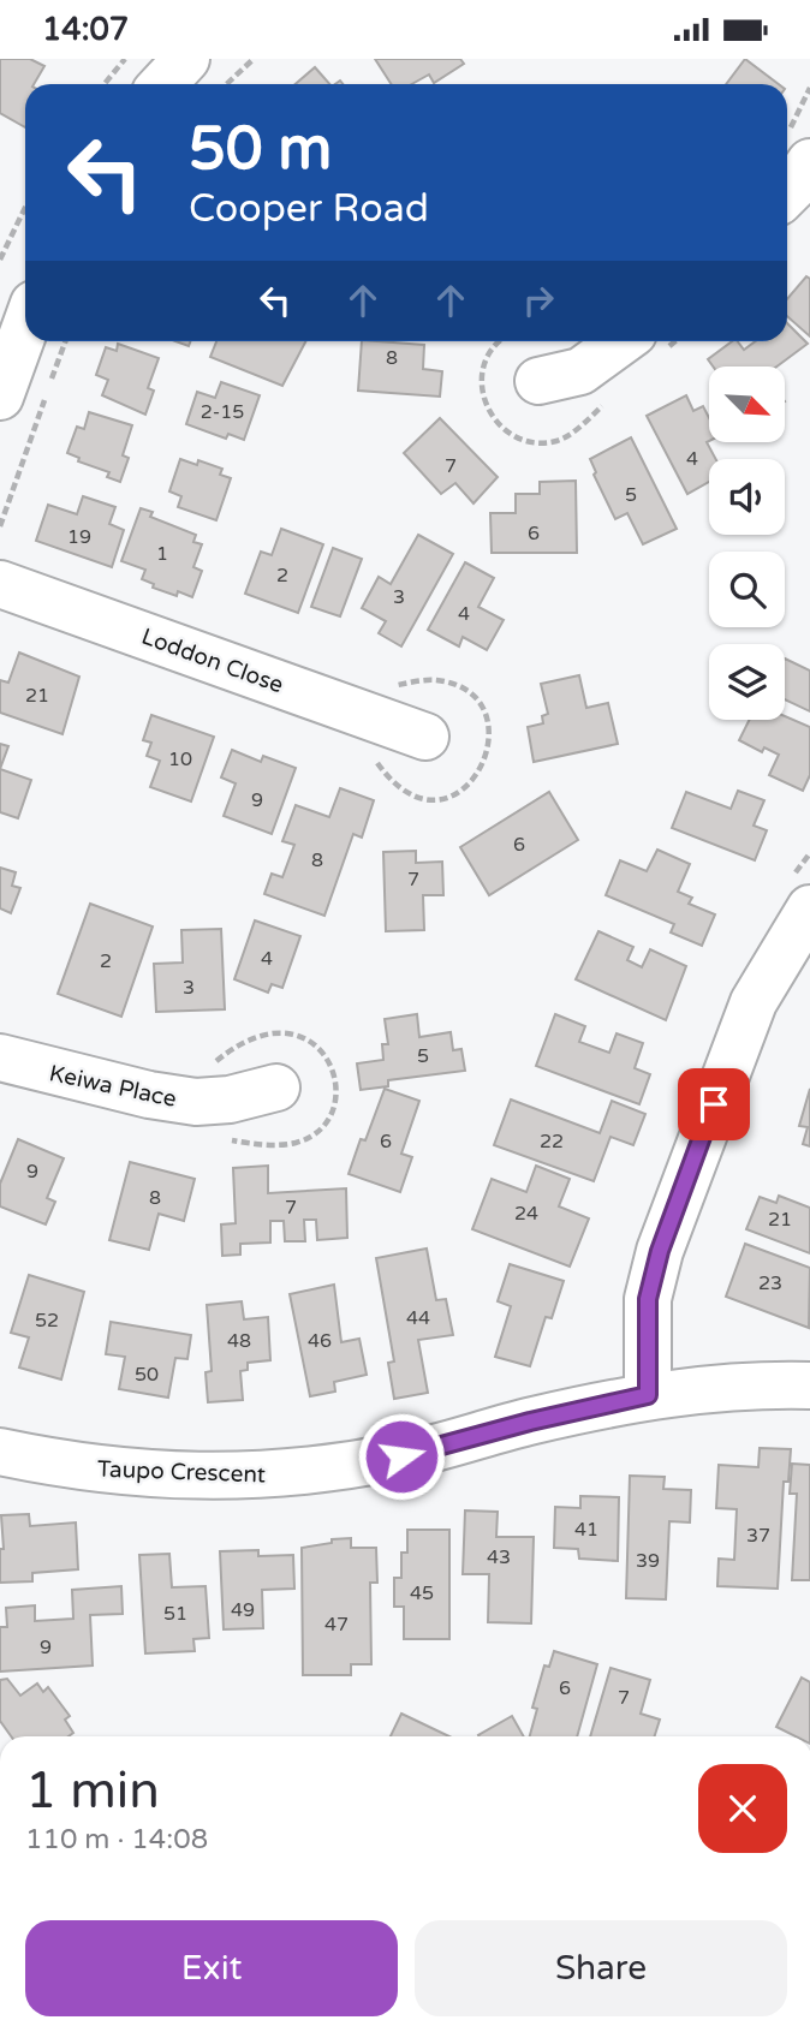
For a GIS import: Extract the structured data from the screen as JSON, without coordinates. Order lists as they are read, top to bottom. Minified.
{"streets":{"street":["Loddon Close","Keiwa Place","Taupo Crescent"]},"house_numbers":["8","2-15","4","7","5","6","19","1","2","3","4","21","10","9","6","8","7","4","2","3","5","6","22","9","8","7","24","21","23","44","52","48","46","50","41","37","43","39","45","49","51","47","9","6","7"],"north":"bottom right","page":{"status":"14:07","turn":["50 m","Cooper Road"],"heading":["1 min","110 m · 14:08"],"buttons":["Exit","Share"]}}
